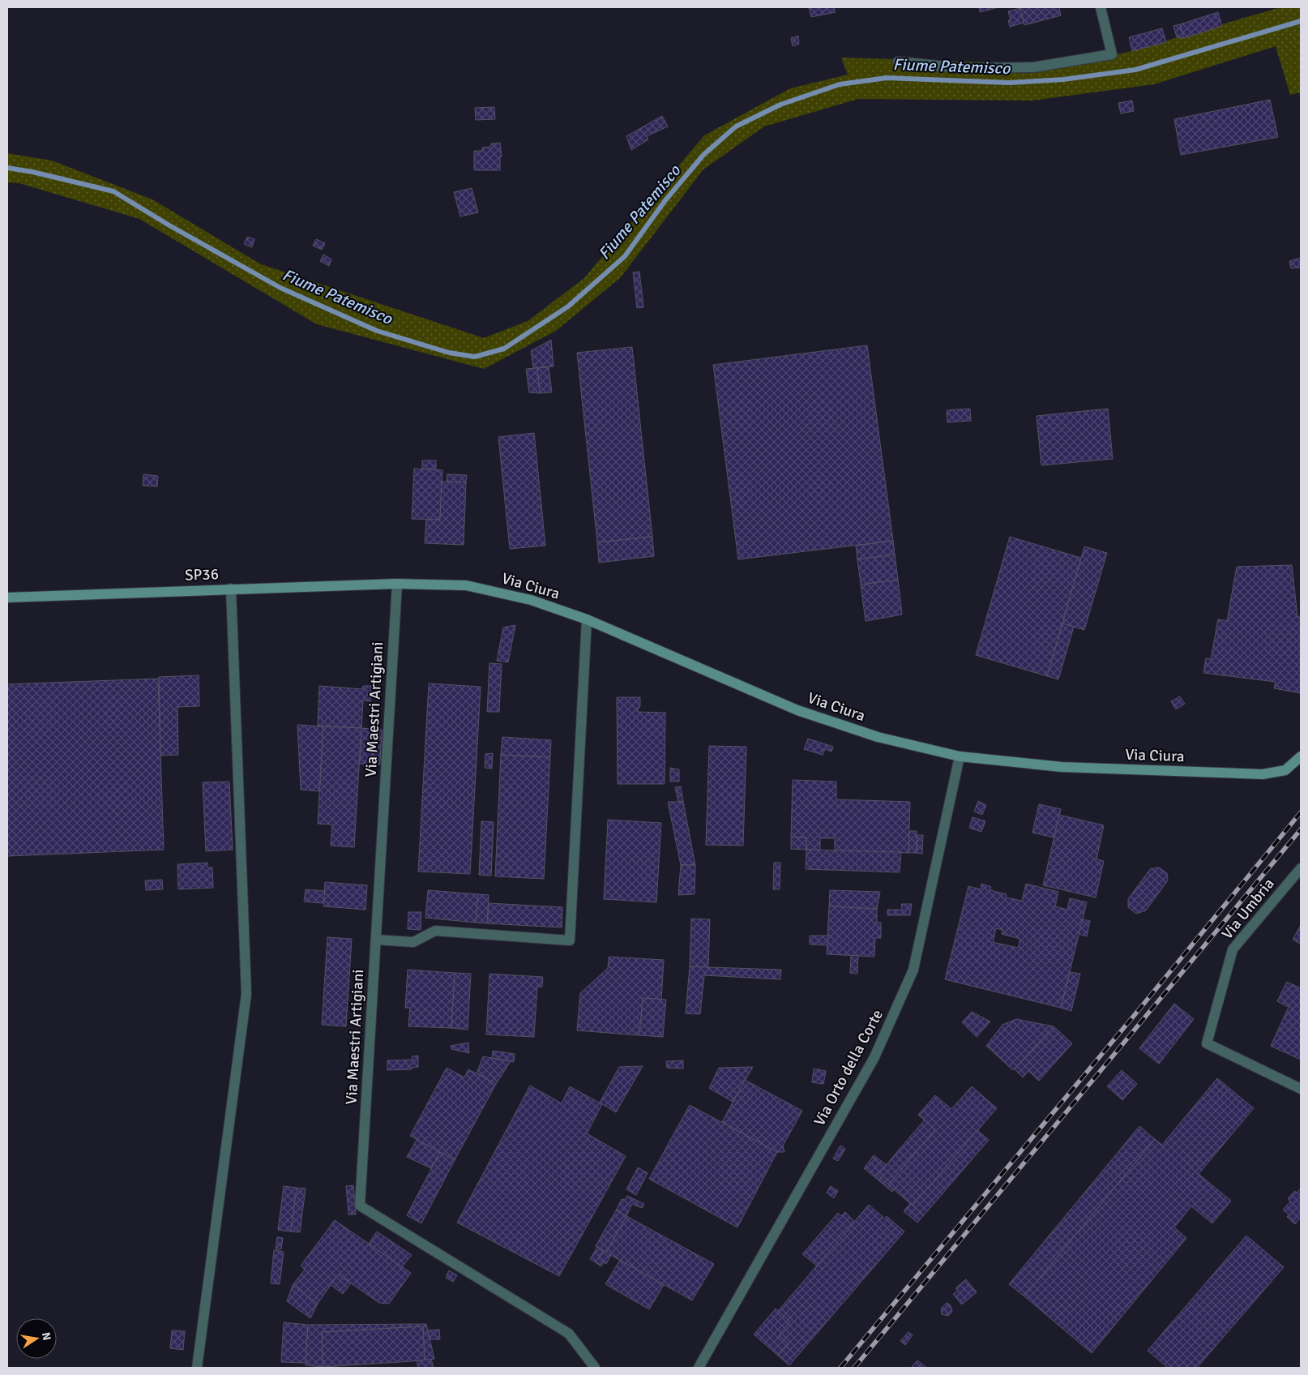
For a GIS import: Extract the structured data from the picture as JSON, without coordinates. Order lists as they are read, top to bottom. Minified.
{"streets":{"main road":["SP36","Via Ciura"],"street":["Via Maestri Artigiani","Via Umbria","Via Orto della Corte"]},"crossings":[["SP36","Via Ciura"],["SP36","Via Maestri Artigiani"],["Via Ciura","Via Maestri Artigiani"],["Via Ciura","Via Orto della Corte"]],"water":["Fiume Patemisco"],"north":"right"}
